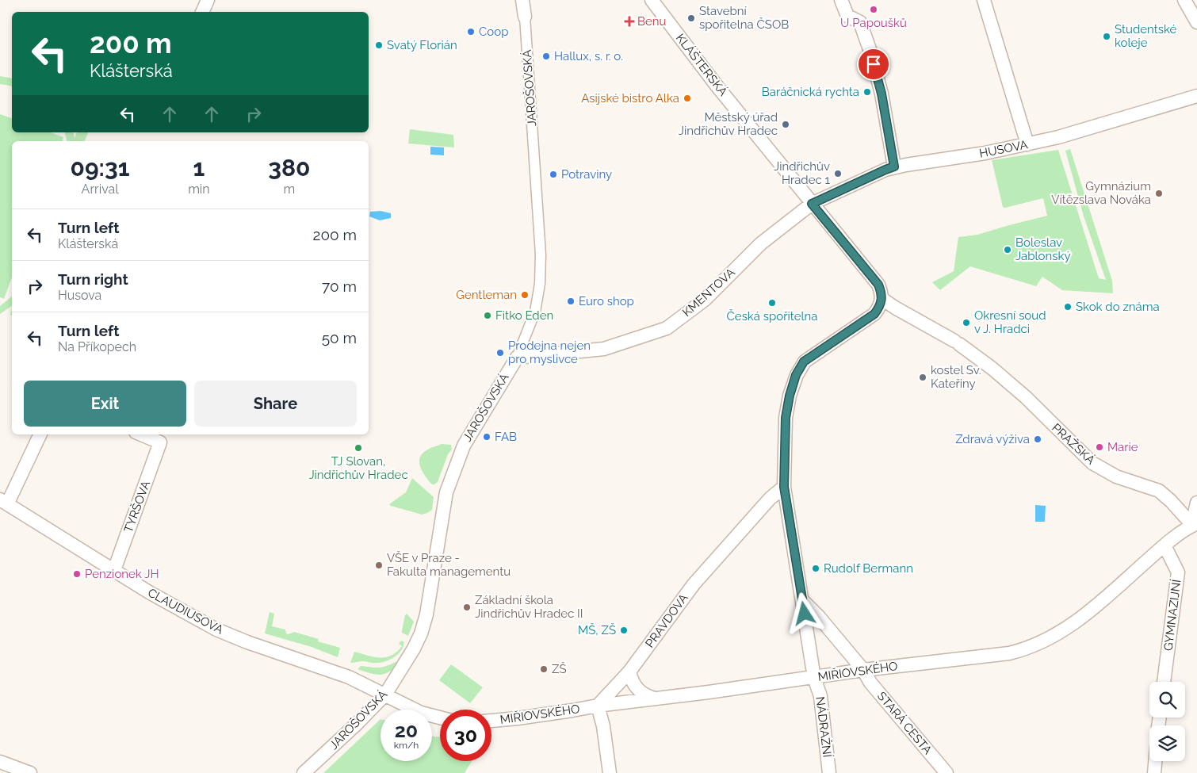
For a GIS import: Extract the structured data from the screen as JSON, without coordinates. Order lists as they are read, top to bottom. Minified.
{"streets":{"street":["KLÁŠTERSKÁ","JAROŠOVSKÁ","HUSOVA","KMENTOVA","PRAŽSKÁ","TYRŠOVA","CLAUDIUSOVA","GYMNAZIJNÍ","PRAVDOVA","MIŘIOVSKÉHO","STARÁ CESTA","NÁDRAŽNÍ"]},"crossings":[["KLÁŠTERSKÁ","HUSOVA"],["KLÁŠTERSKÁ","KMENTOVA"],["KLÁŠTERSKÁ","PRAŽSKÁ"],["KLÁŠTERSKÁ","NÁDRAŽNÍ"],["JAROŠOVSKÁ","KMENTOVA"],["JAROŠOVSKÁ","CLAUDIUSOVA"],["HUSOVA","KMENTOVA"],["PRAŽSKÁ","MIŘIOVSKÉHO"],["PRAŽSKÁ","NÁDRAŽNÍ"],["TYRŠOVA","CLAUDIUSOVA"],["GYMNAZIJNÍ","MIŘIOVSKÉHO"],["PRAVDOVA","MIŘIOVSKÉHO"],["PRAVDOVA","NÁDRAŽNÍ"],["MIŘIOVSKÉHO","STARÁ CESTA"],["MIŘIOVSKÉHO","NÁDRAŽNÍ"],["STARÁ CESTA","NÁDRAŽNÍ"]],"places":{"other":["U Papoušků","Stavební spořitelna ČSOB","Coop","Studentské koleje","Svatý Florián","Hallux, s. r. o.","Baráčnická rychta","Asijské bistro Alka","Městský úřad Jindřichův Hradec","Jindřichův Hradec 1","Potraviny","Gymnázium Vítězslava Nováka","Boleslav Jablonský","Gentleman","Euro shop","Česká spořitelna","Skok do známa","Fitko Eden","Okresní soud v J. Hradci","Prodejna nejen pro myslivce","kostel Sv. Kateřiny","FAB","Zdravá výživa","Marie","TJ Slovan, Jindřichův Hradec","VŠE v Praze - Fakulta managementu","Rudolf Bermann","Penzionek JH","Základní škola Jindřichův Hradec II","MŠ, ZŠ","ZŠ"],"health":["Benu"]},"page":{"turn":["200 m","Klášterská"],"eta":["09:31","Arrival","1","min","380","m"],"list":[{"name":"Turn left","note":"Klášterská","value":"200 m"},{"name":"Turn right","note":"Husova","value":"70 m"},{"name":"Turn left","note":"Na Příkopech","value":"50 m"}],"buttons":["Exit","Share"],"speed":"20 km/h","limit":"30"}}
